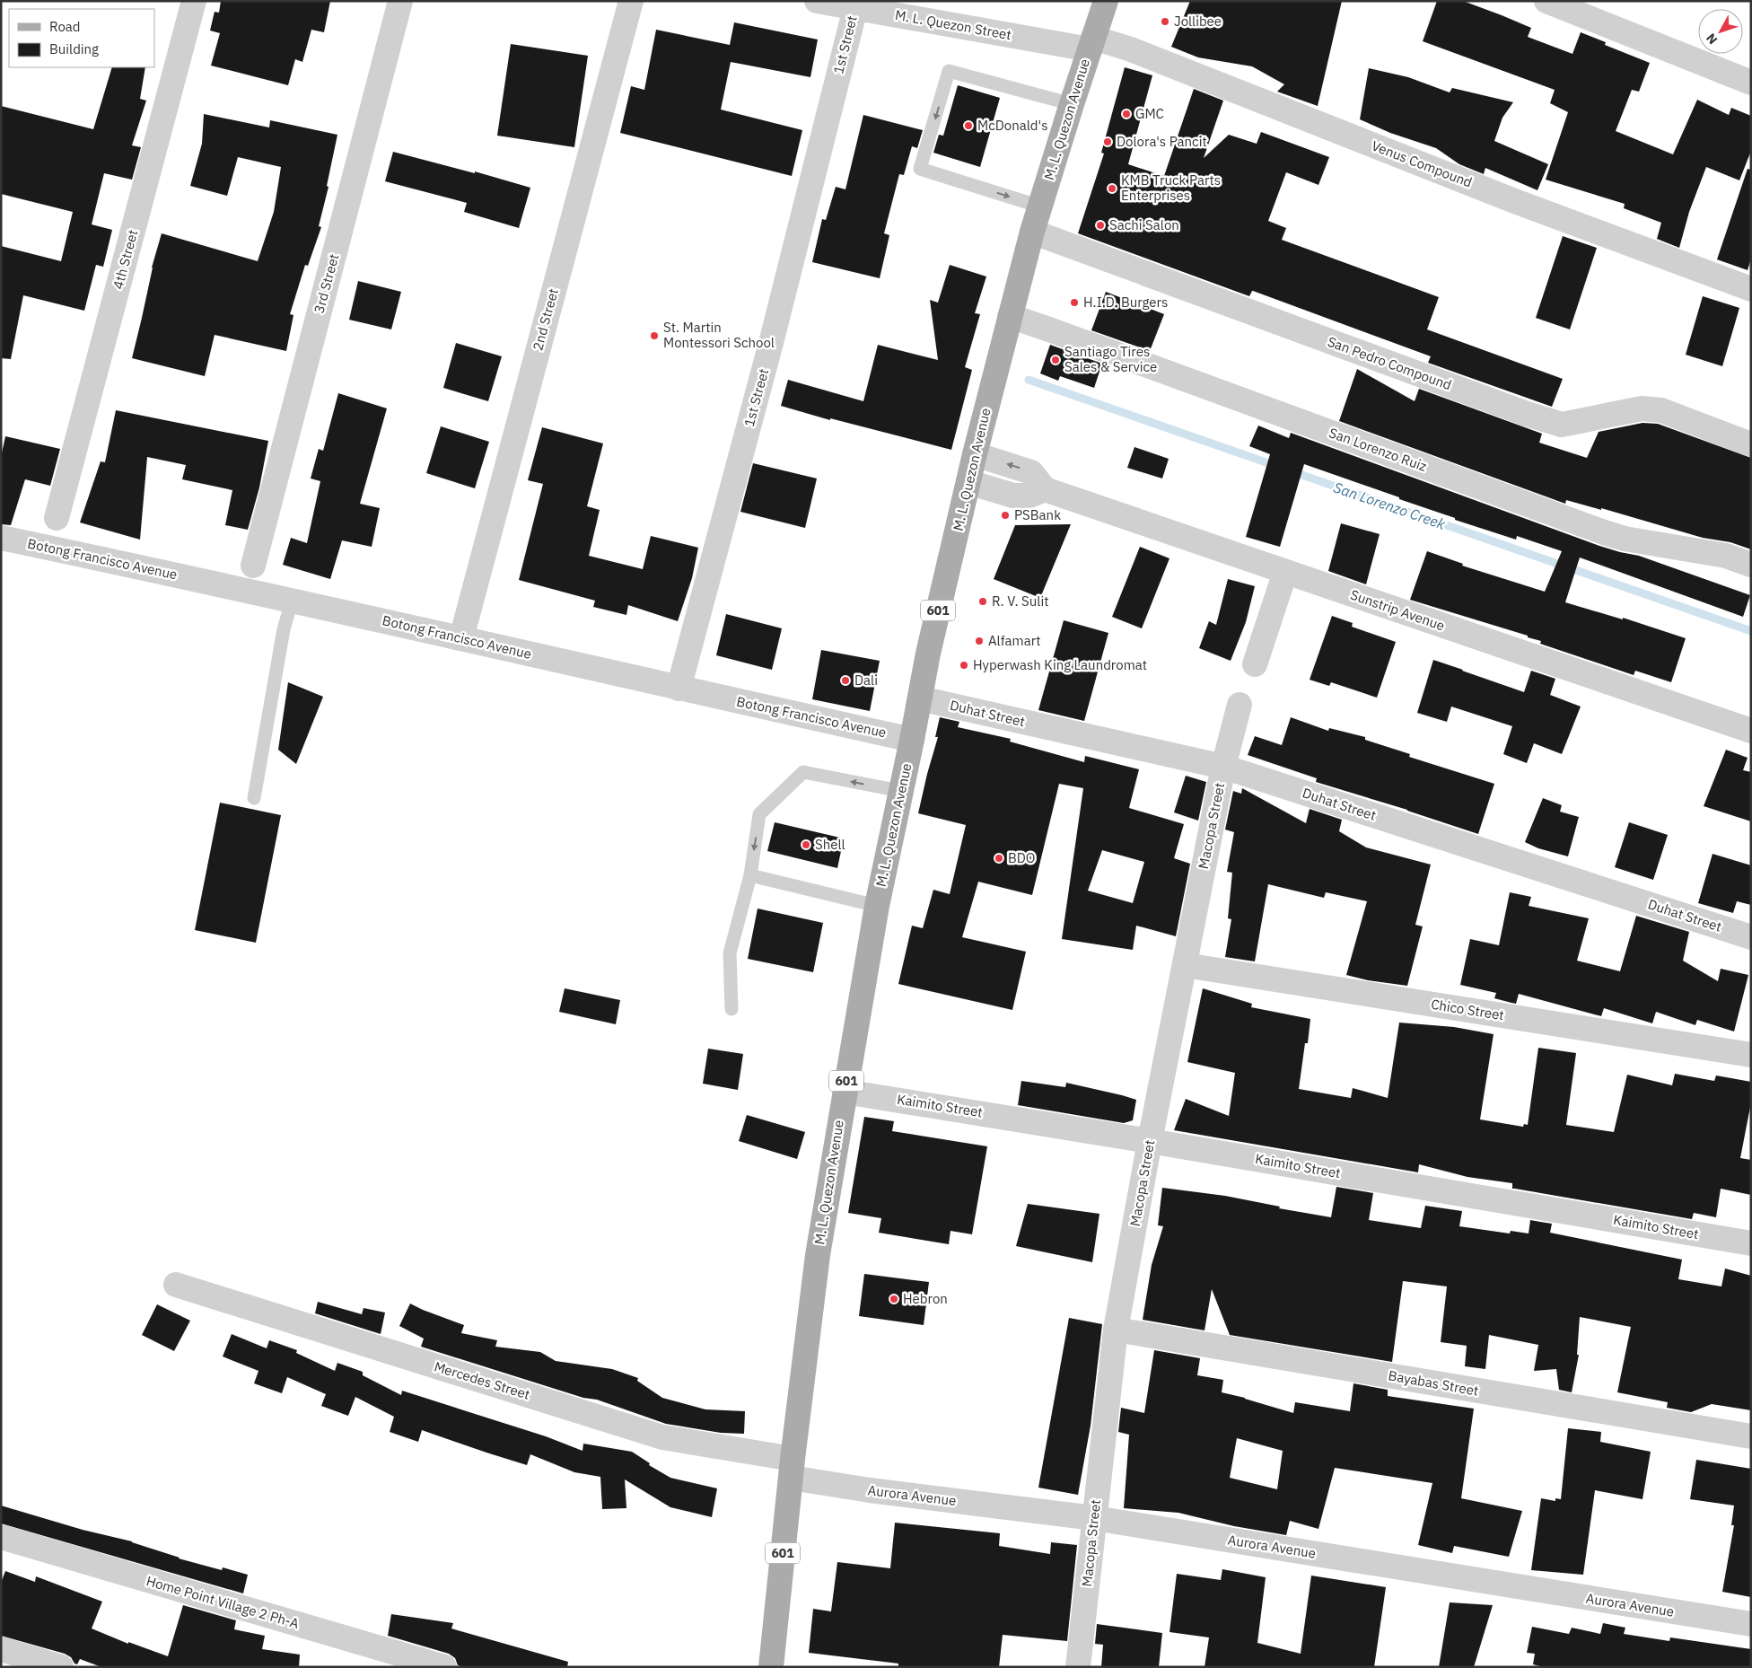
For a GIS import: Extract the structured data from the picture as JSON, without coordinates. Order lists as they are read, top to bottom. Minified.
{"streets":{"main road":["M. L. Quezon Avenue","601"],"street":["M. L. Quezon Street","1st Street","Venus Compound","4th Street","3rd Street","2nd Street","San Pedro Compound","San Lorenzo Ruiz","Botong Francisco Avenue","Sunstrip Avenue","Duhat Street","Macopa Street","Chico Street","Kaimito Street","Mercedes Street","Bayabas Street","Aurora Avenue","Home Point Village 2 Ph-A"]},"crossings":[["M. L. Quezon Street","1st Street"],["M. L. Quezon Street","M. L. Quezon Avenue"],["M. L. Quezon Street","Venus Compound"],["1st Street","Botong Francisco Avenue"],["M. L. Quezon Avenue","Venus Compound"],["M. L. Quezon Avenue","San Pedro Compound"],["M. L. Quezon Avenue","San Lorenzo Ruiz"],["M. L. Quezon Avenue","Botong Francisco Avenue"],["M. L. Quezon Avenue","Duhat Street"],["M. L. Quezon Avenue","Kaimito Street"],["M. L. Quezon Avenue","Mercedes Street"],["M. L. Quezon Avenue","Aurora Avenue"],["2nd Street","Botong Francisco Avenue"],["Duhat Street","Macopa Street"],["Macopa Street","Chico Street"],["Macopa Street","Kaimito Street"],["Macopa Street","Bayabas Street"],["Macopa Street","Aurora Avenue"],["Mercedes Street","Aurora Avenue"]],"water":["San Lorenzo Creek"],"places":["Jollibee","GMC","McDonald's","Dolora's Pancit","KMB Truck Parts Enterprises","Sachi Salon","H.I.D. Burgers","St. Martin Montessori School","Santiago Tires Sales & Service","PSBank","R. V. Sulit","Alfamart","Hyperwash King Laundromat","Dali","Shell","BDO","Hebron"],"legend":["Road","Building"],"north":"bottom left"}
